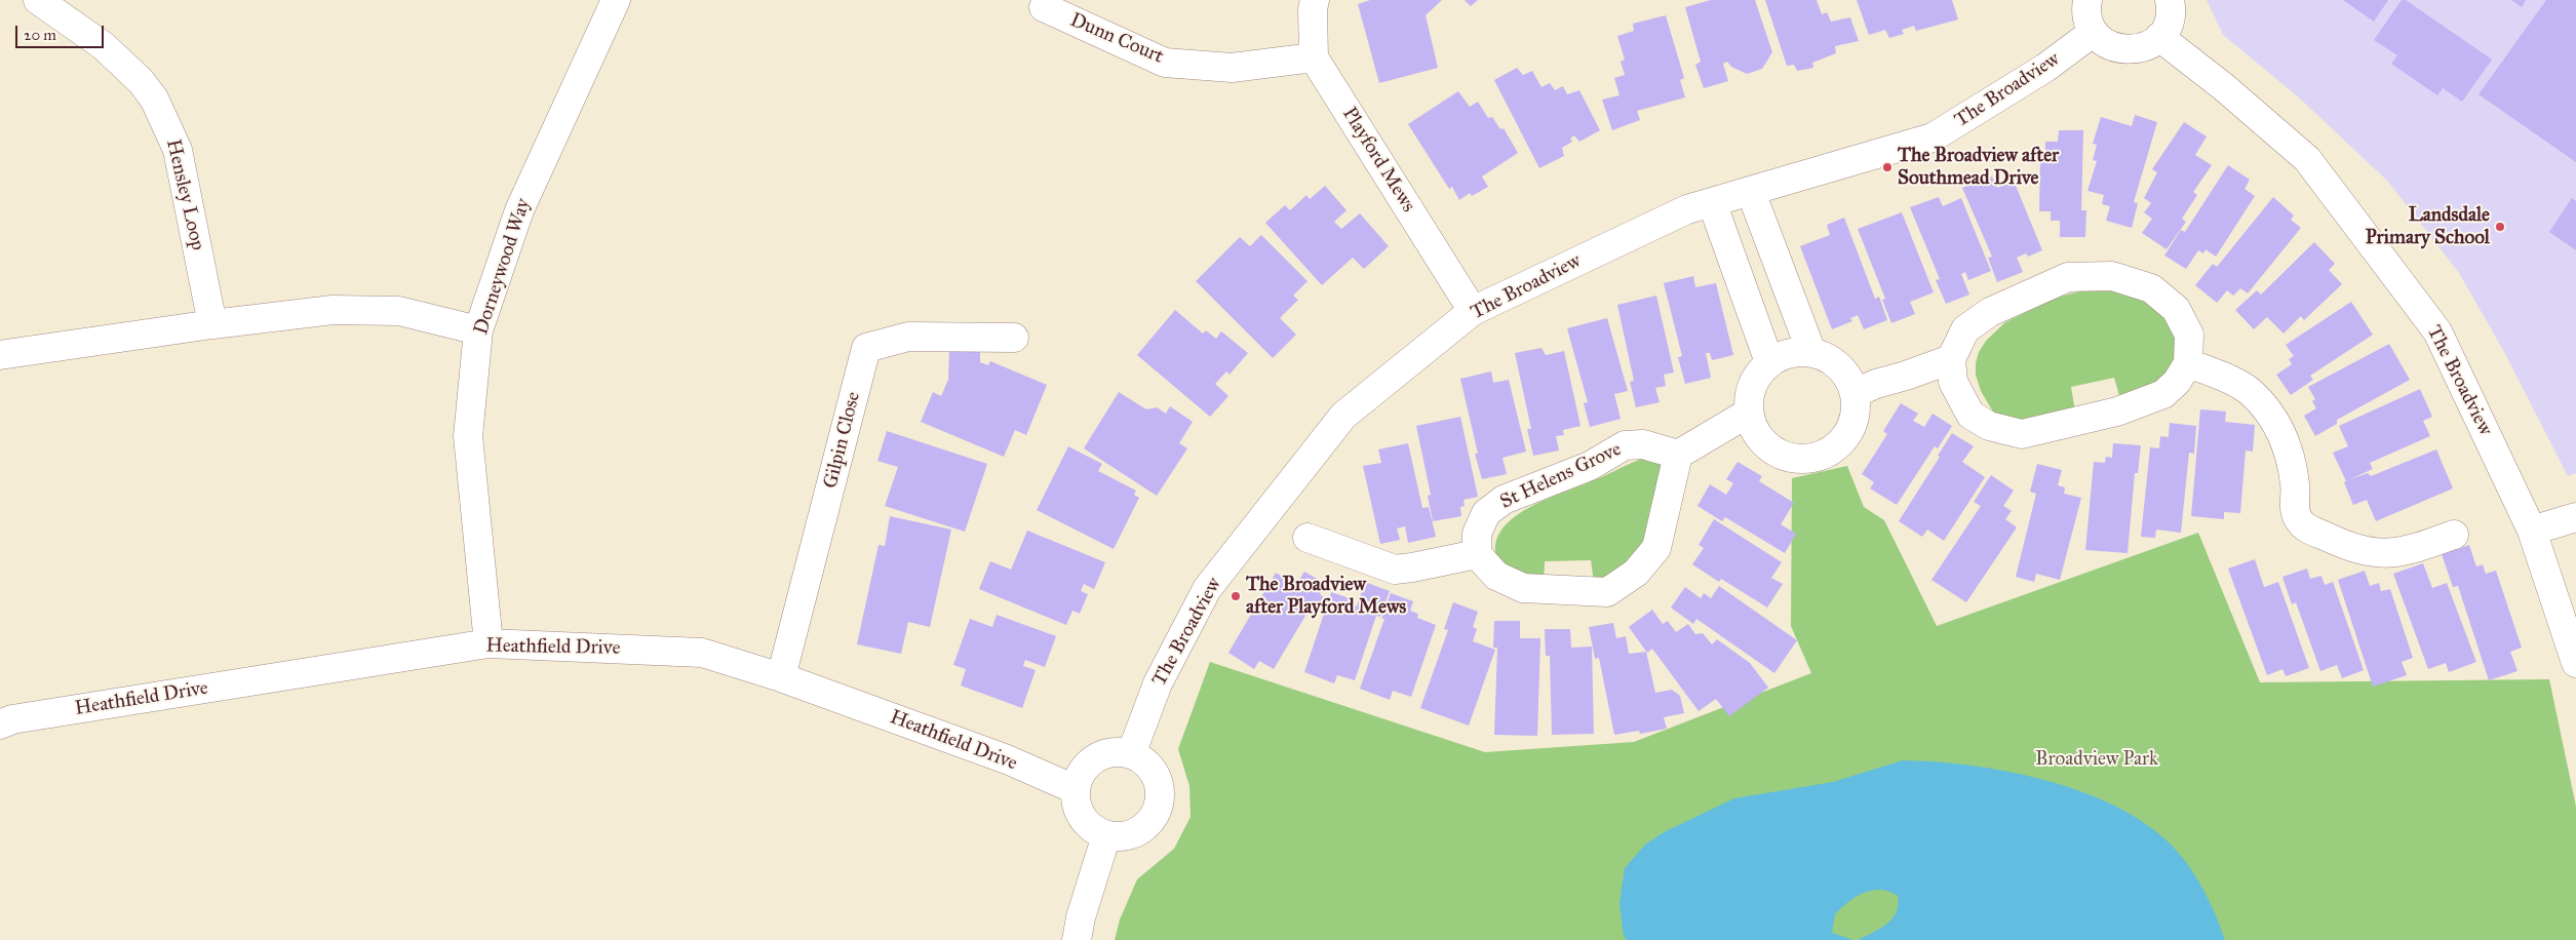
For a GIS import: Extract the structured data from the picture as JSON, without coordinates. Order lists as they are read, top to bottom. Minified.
{"streets":{"street":["Dunn Court","The Broadview","Playford Mews","Hensley Loop","Dorneywood Way","Gilpin Close","St Helens Grove","Heathfield Drive"]},"crossings":[["Dunn Court","Playford Mews"],["The Broadview","Playford Mews"],["The Broadview","Heathfield Drive"],["Dorneywood Way","Heathfield Drive"],["Gilpin Close","Heathfield Drive"]],"parks":["Broadview Park"],"places":["The Broadview after Southmead Drive","Landsdale Primary School","The Broadview after Playford Mews"],"scale_bar":"20 m"}
